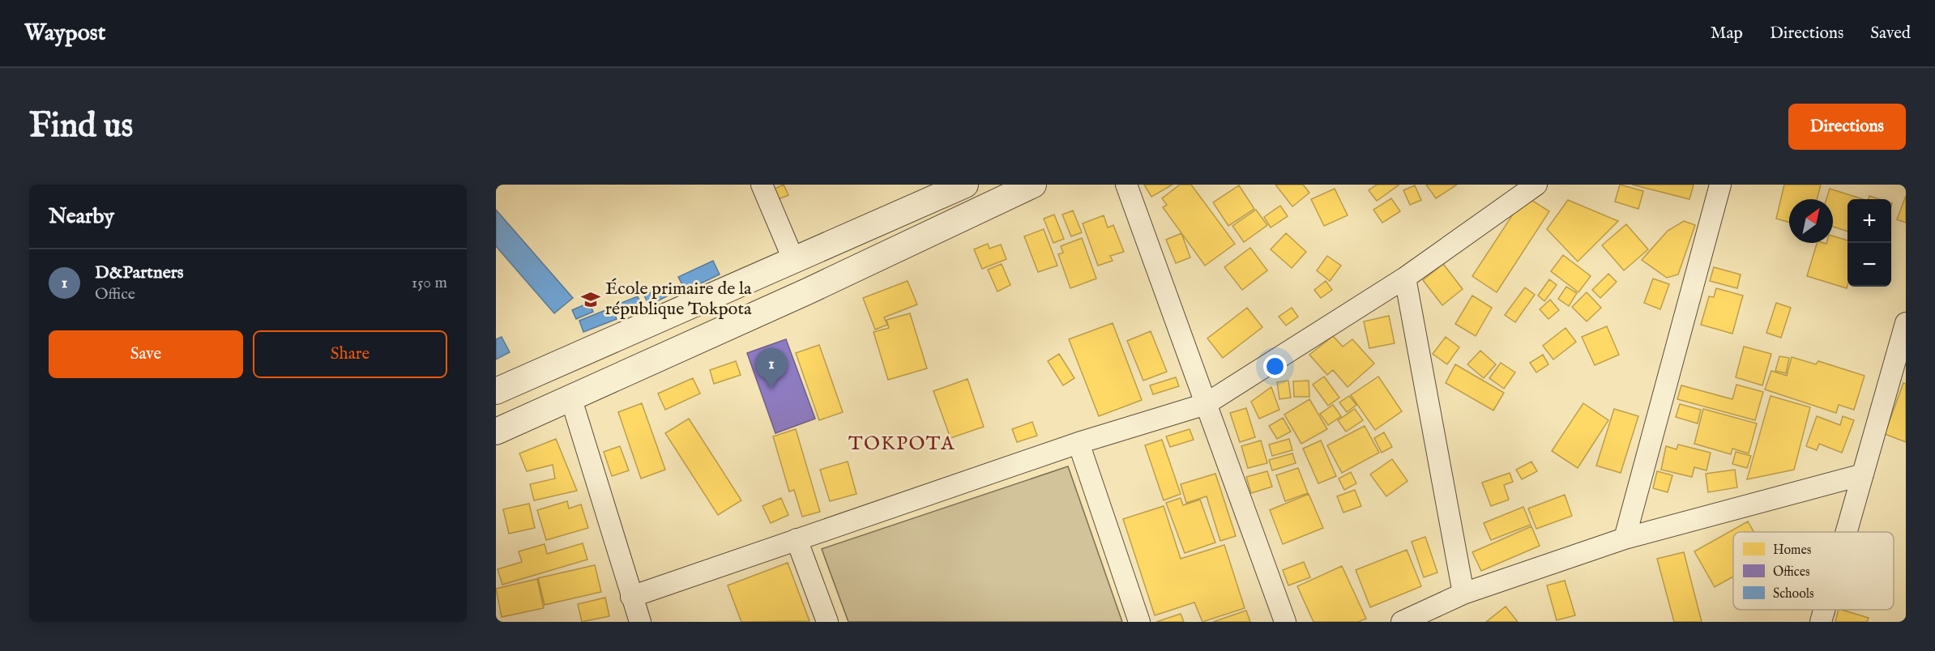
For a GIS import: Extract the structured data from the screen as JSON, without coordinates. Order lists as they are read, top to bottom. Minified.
{"districts":["TOKPOTA"],"places":{"school or university":["École primaire de la république Tokpota"]},"legend":["Homes","Offices","Schools"],"north":"top right","page":{"header":"Waypost","nav":["Map","Directions","Saved"],"buttons":["Directions",["Save","Share"]],"title":"Find us","heading":"Nearby","map_buttons":["+","−"],"list":[{"mark":"1","name":"D&Partners","note":"Office","value":"150 m"}],"pins":"1"}}
